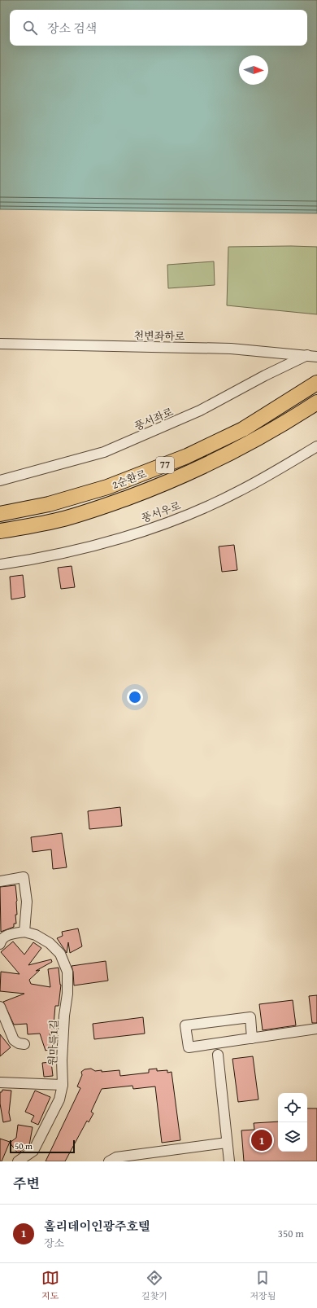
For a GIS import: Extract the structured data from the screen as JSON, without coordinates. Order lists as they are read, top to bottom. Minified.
{"streets":{"highway":["77","2순환로"],"street":["천변좌하로","풍서좌로","풍서우로","원마륵1길"]},"crossings":[["천변좌하로","풍서좌로"]],"scale_bar":"50 m","north":"right","page":{"search":"장소 검색","pins":"1","scale":"50 m","heading":"주변","list":[{"mark":"1","name":"홀리데이인광주호텔","note":"장소","value":"350 m"}],"nav":["지도","길찾기","저장됨"]}}
